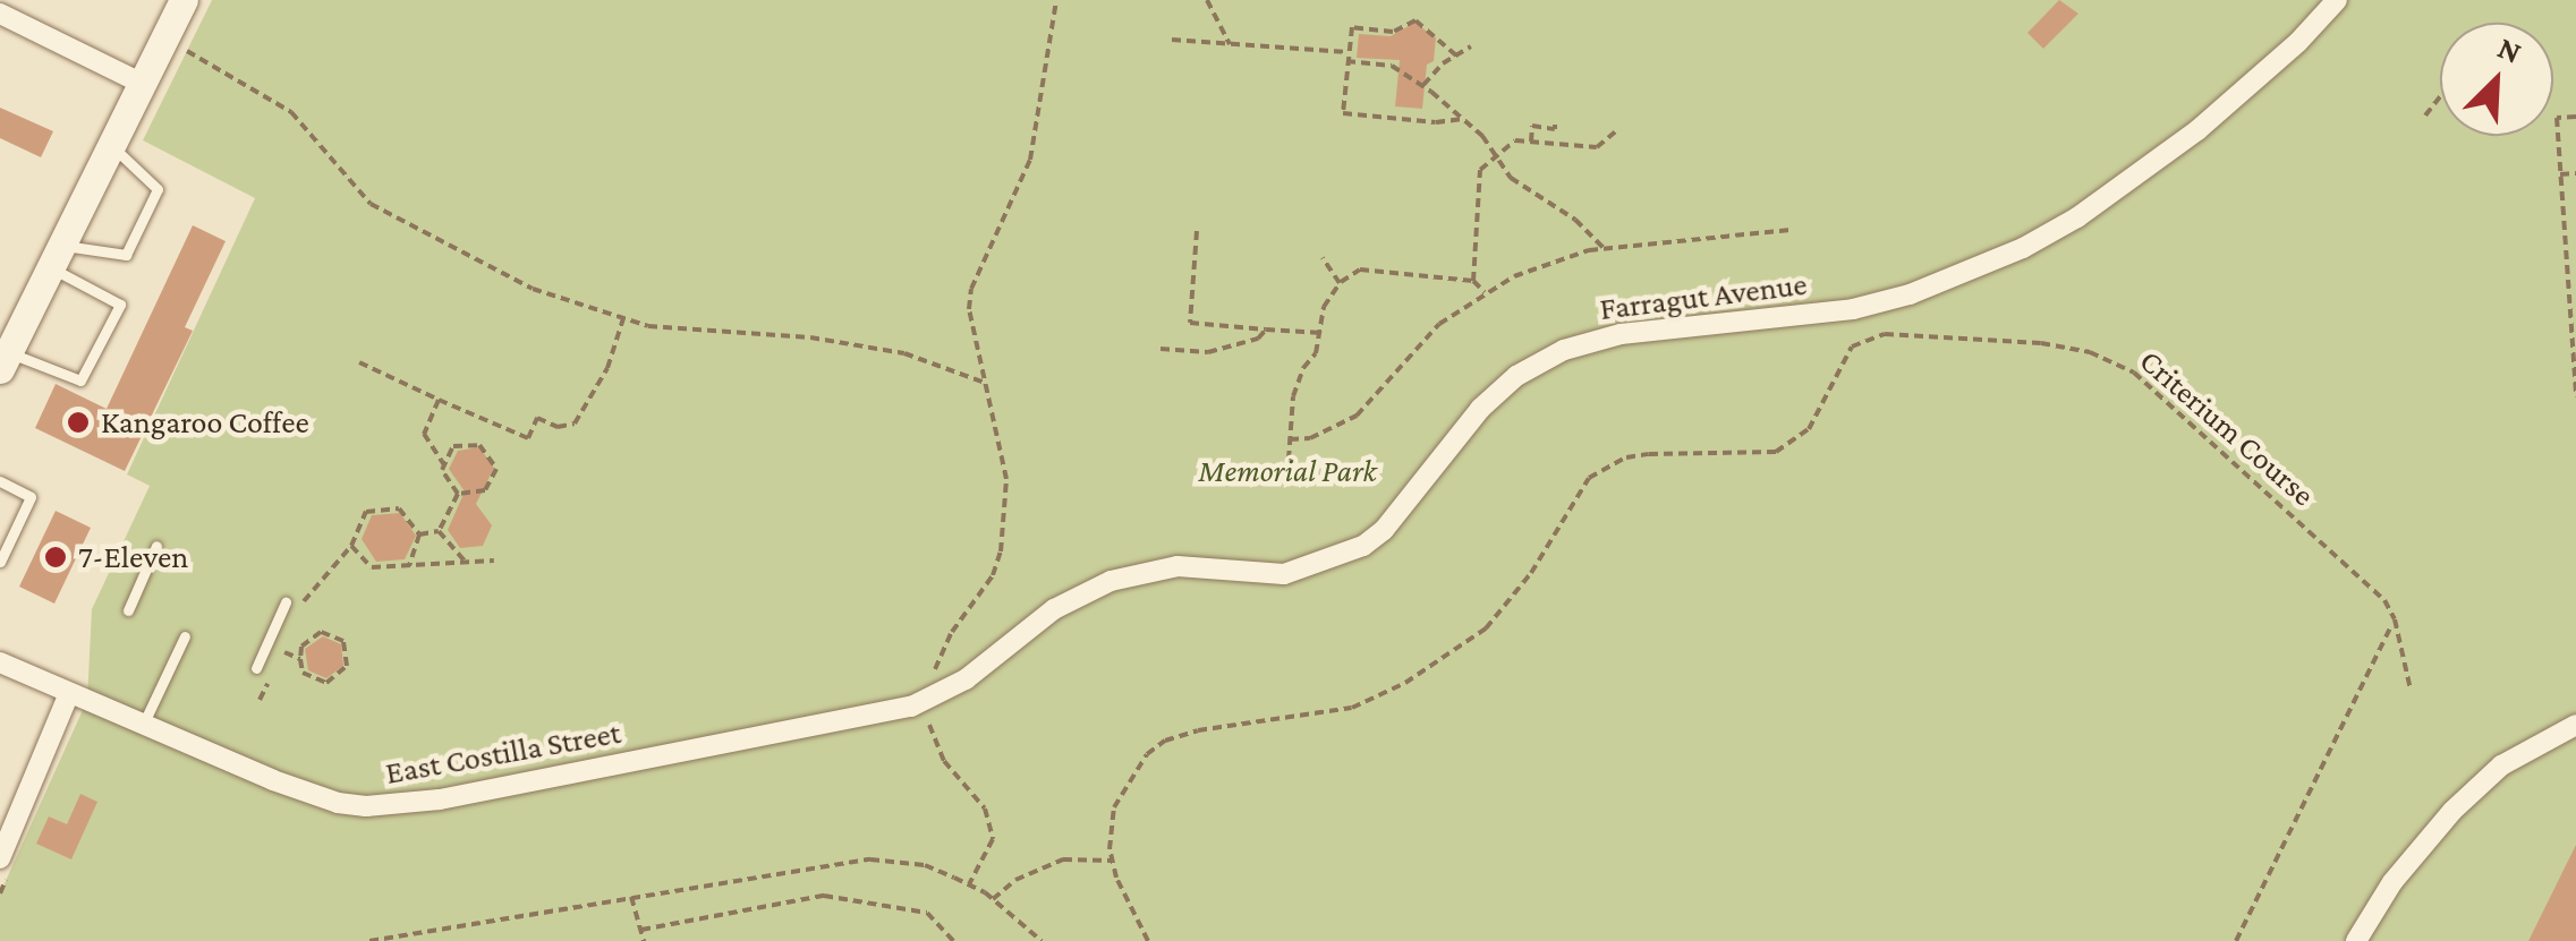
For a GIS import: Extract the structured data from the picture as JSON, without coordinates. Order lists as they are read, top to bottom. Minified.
{"streets":{"street":["Farragut Avenue","East Costilla Street"],"path":["Criterium Course"]},"crossings":[["Farragut Avenue","East Costilla Street"]],"parks":["Memorial Park"],"places":["Kangaroo Coffee","7-Eleven"],"north":"top right"}
